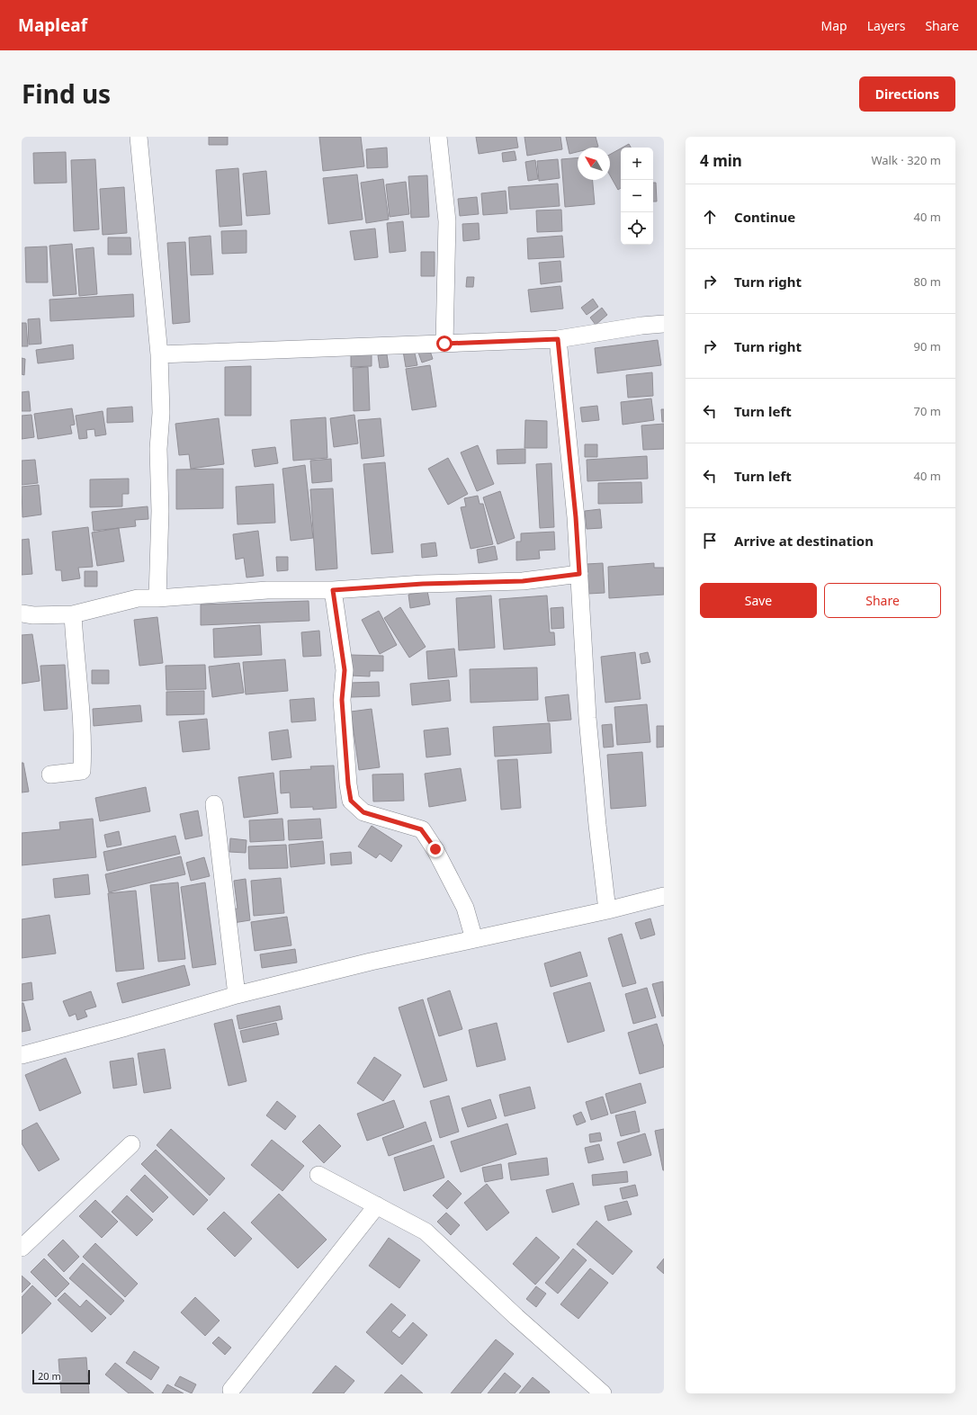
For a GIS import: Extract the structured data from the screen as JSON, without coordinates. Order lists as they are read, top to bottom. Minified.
{"scale_bar":"20 m","north":"top left","page":{"header":"Mapleaf","nav":["Map","Layers","Share"],"title":"Find us","buttons":["Directions",["Save","Share"]],"heading":["4 min","Walk · 320 m"],"map_buttons":["+","−"],"list":[["Continue","40 m"],["Turn right","80 m"],["Turn right","90 m"],["Turn left","70 m"],["Turn left","40 m"],"Arrive at destination"],"scale":"20 m"}}
